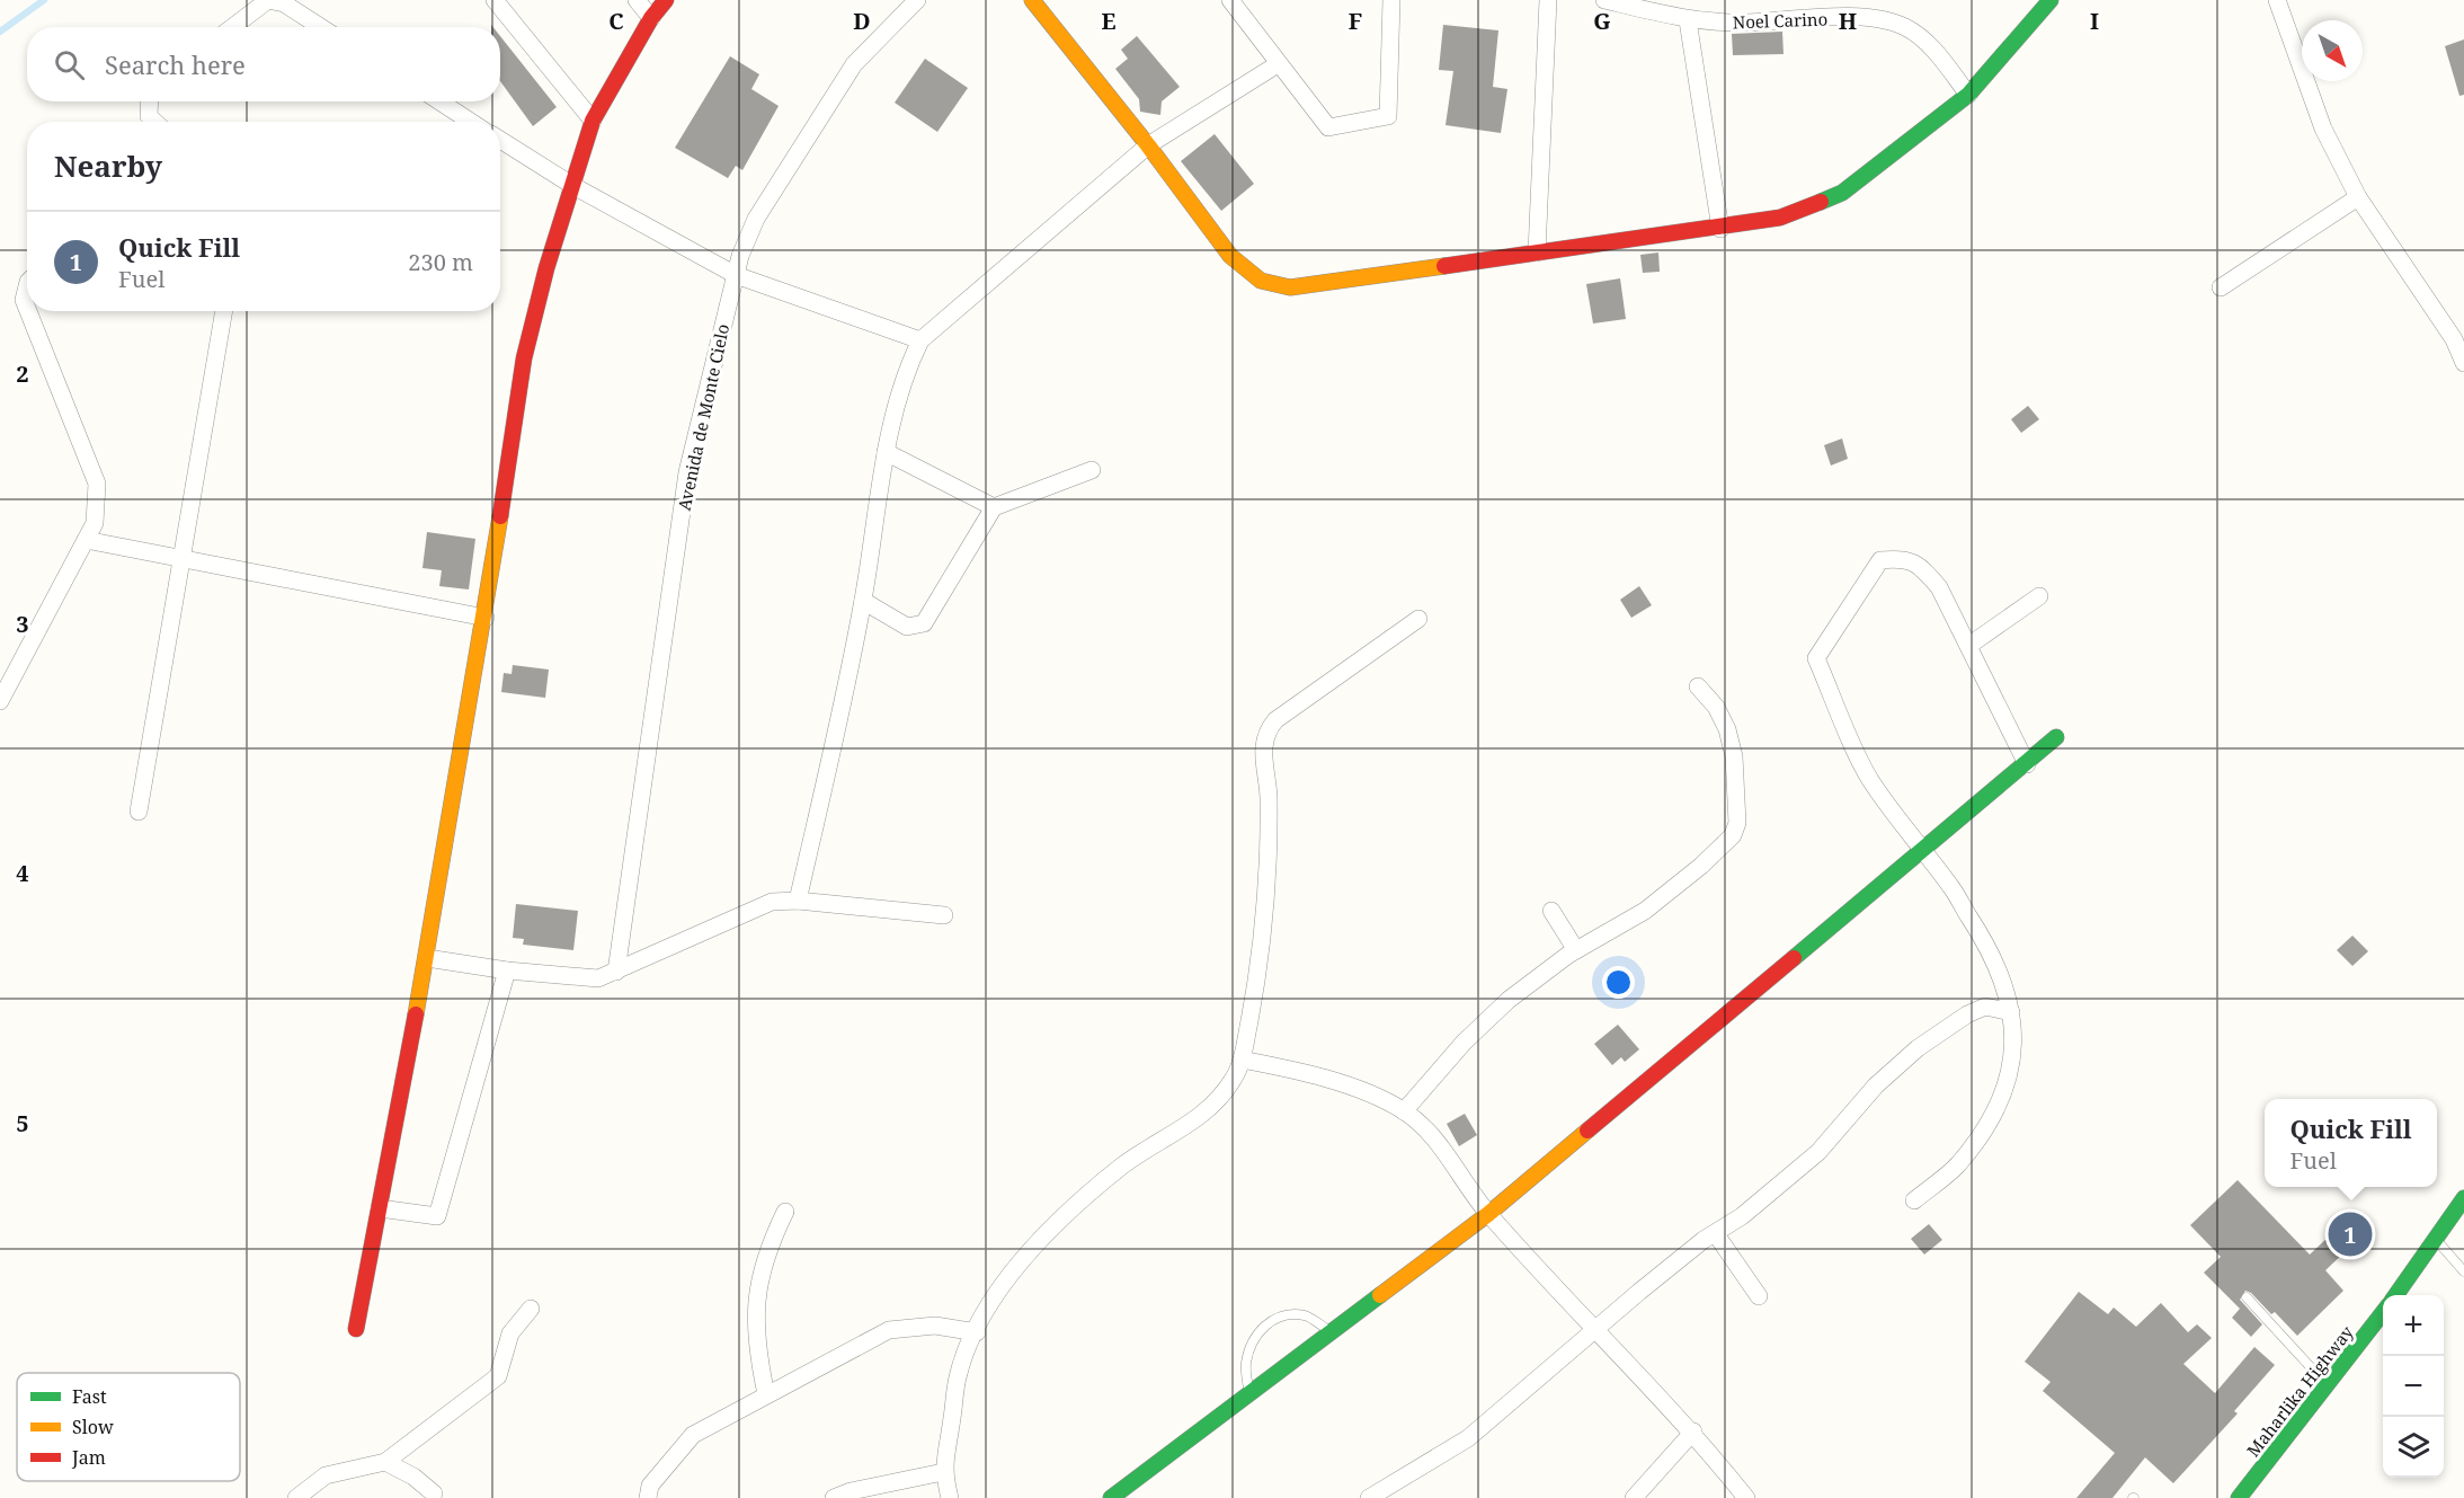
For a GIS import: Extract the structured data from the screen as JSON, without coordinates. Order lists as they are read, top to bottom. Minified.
{"streets":{"main road":["Maharlika Highway"],"street":["Noel Carino","Avenida de Monte Cielo"]},"legend":["Fast","Slow","Jam"],"north":"bottom right","page":{"search":"Search here","heading":"Nearby","list":[{"mark":"1","name":"Quick Fill","note":"Fuel","value":"230 m"}],"popup":["Quick Fill","Fuel"],"pins":"1","map_buttons":["+","−"]},"grid":{"columns":["C","D","E","F","G","H","I"],"rows":["2","3","4","5"]}}
